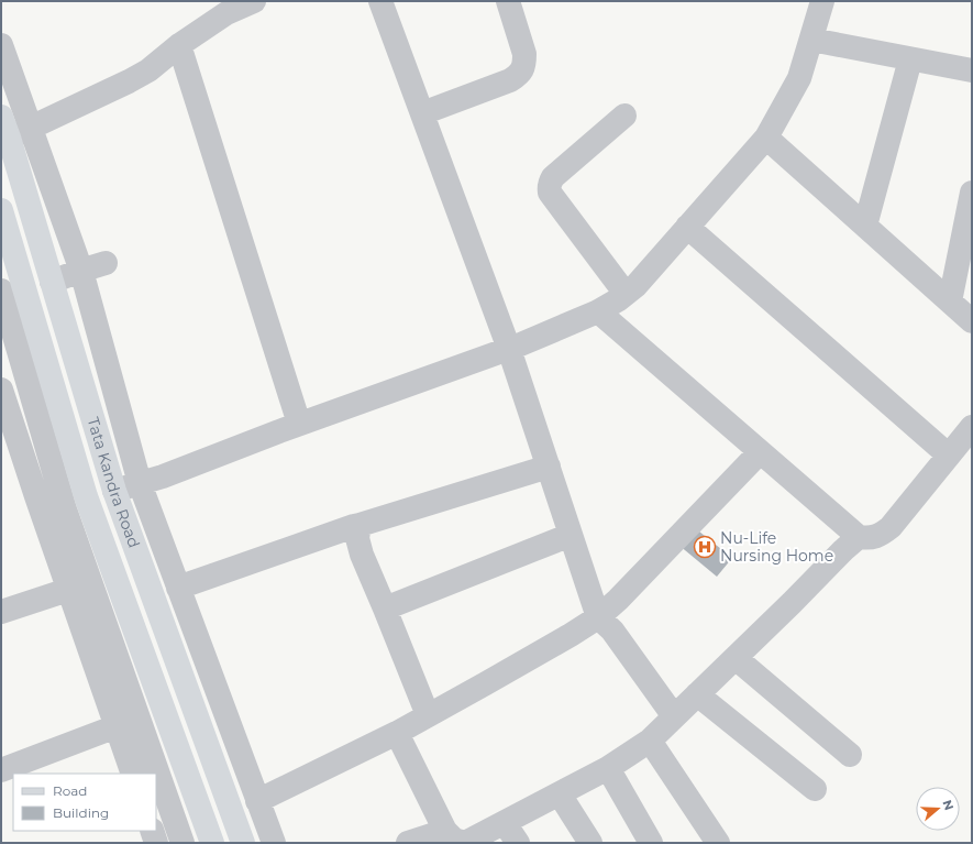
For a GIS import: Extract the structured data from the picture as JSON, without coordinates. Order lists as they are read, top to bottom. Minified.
{"streets":{"main road":["Tata Kandra Road"]},"places":{"hospital":["Nu-Life Nursing Home"]},"legend":["Road","Building"],"north":"right"}
